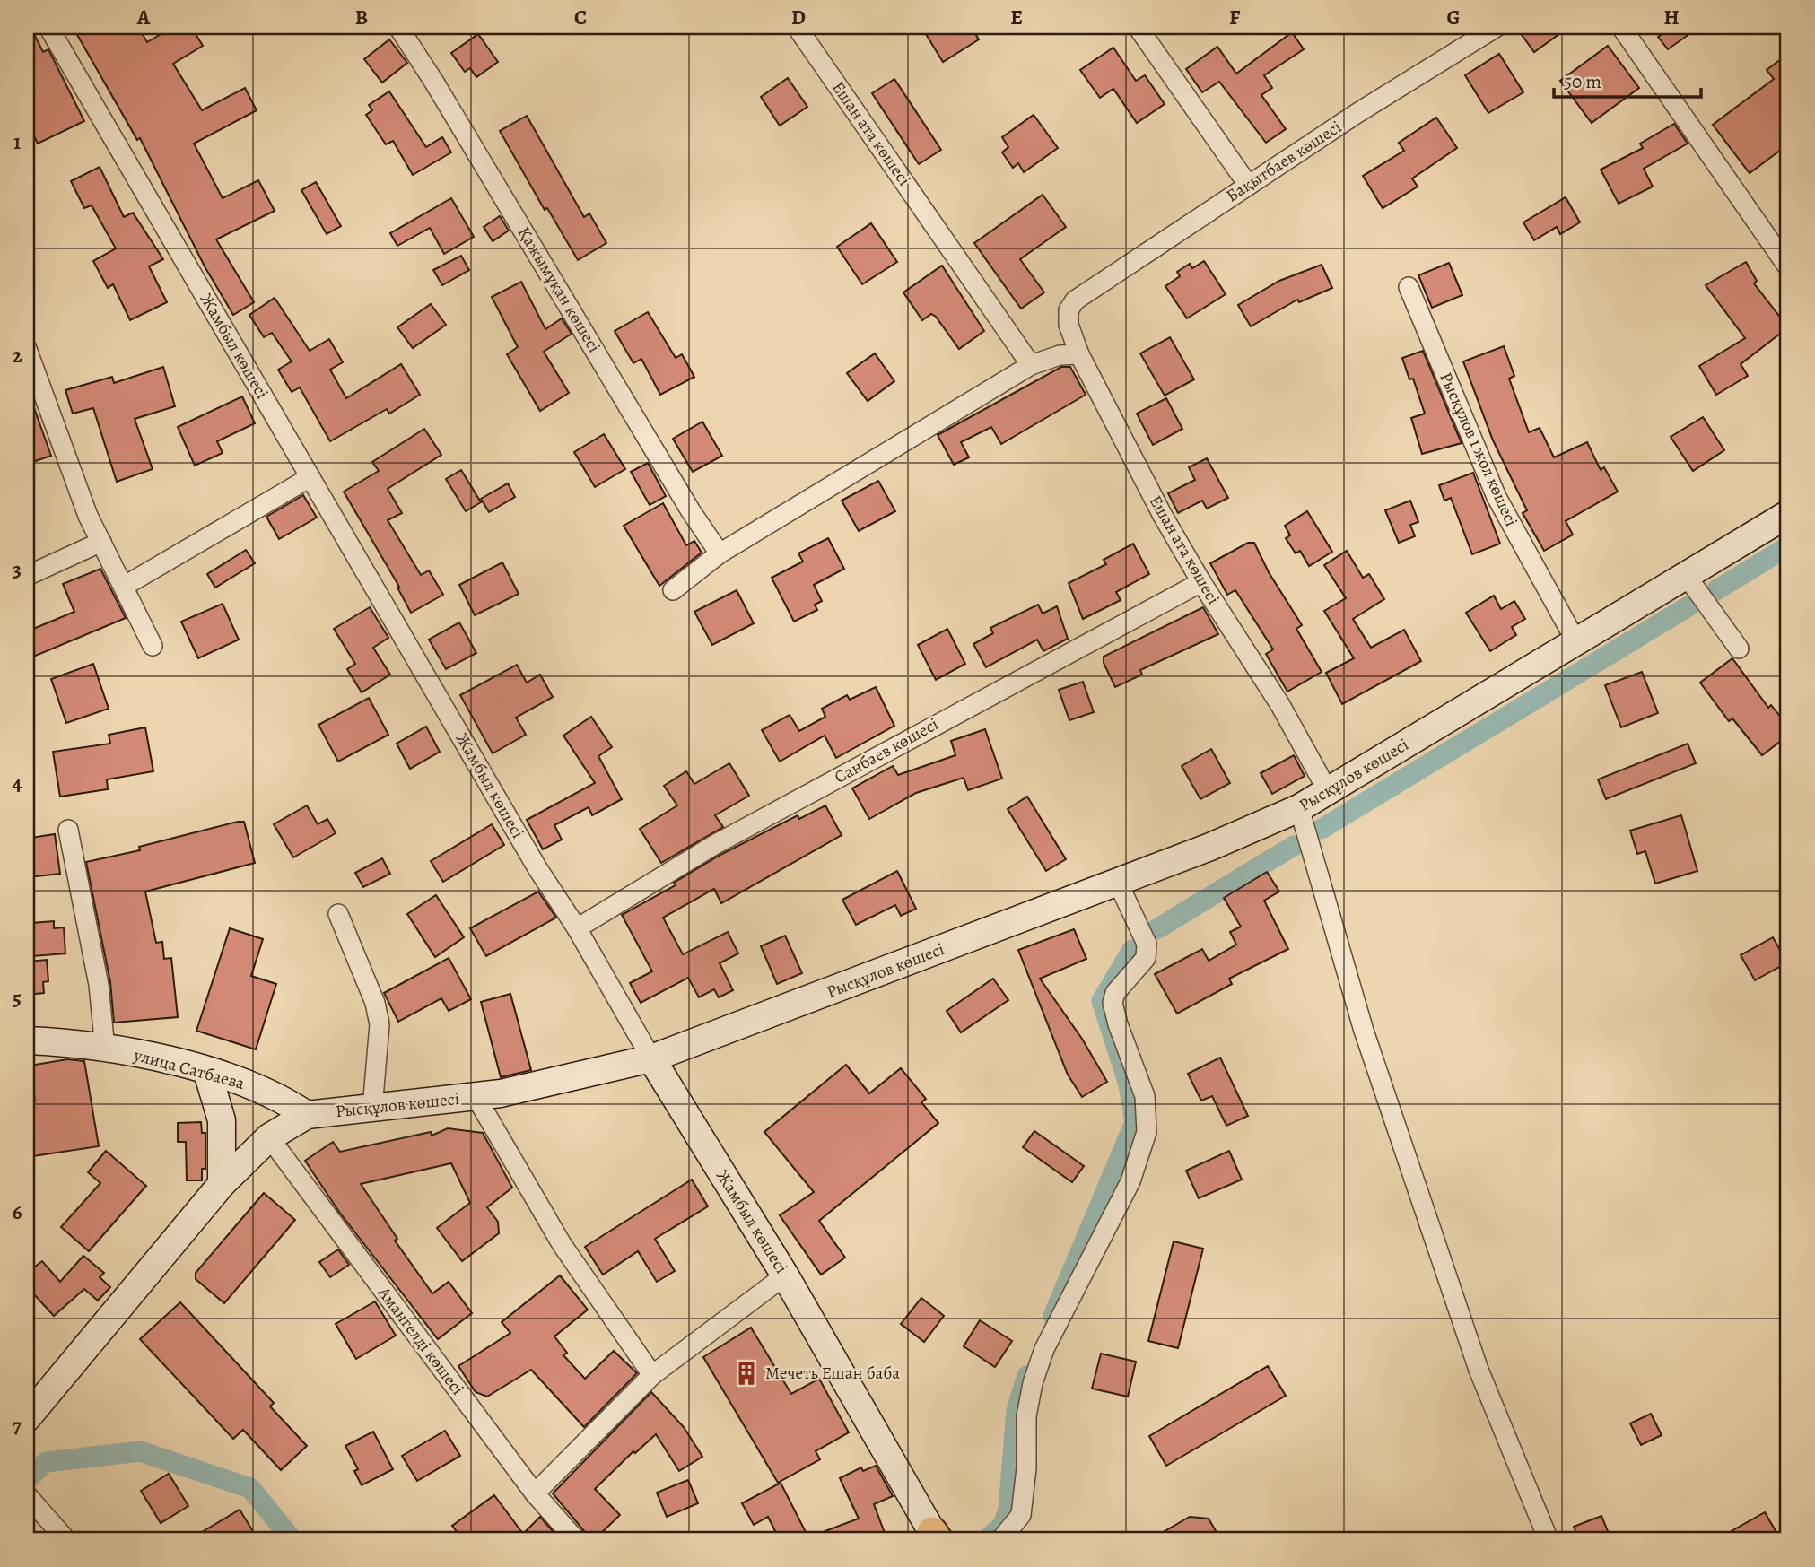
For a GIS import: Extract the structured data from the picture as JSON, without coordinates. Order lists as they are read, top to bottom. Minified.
{"streets":{"street":["Ешан ата көшесі","Бақытбаев көшесі","Қажымұқан көшесі","Жамбыл көшесі","Рысқұлов 1 жол көшесі","Санбаев көшесі","Рысқұлов көшесі","улица Сатбаева","Амангелді көшесі"]},"crossings":[["Ешан ата көшесі","Бақытбаев көшесі"],["Ешан ата көшесі","Санбаев көшесі"],["Ешан ата көшесі","Рысқұлов көшесі"],["Жамбыл көшесі","Санбаев көшесі"],["Жамбыл көшесі","Рысқұлов көшесі"],["Рысқұлов 1 жол көшесі","Рысқұлов көшесі"],["Рысқұлов көшесі","улица Сатбаева"],["Рысқұлов көшесі","Амангелді көшесі"]],"places":{"building":["Мечеть Ешан баба"]},"scale_bar":"50 m","grid":{"columns":["A","B","C","D","E","F","G","H"],"rows":["1","2","3","4","5","6","7"]}}
